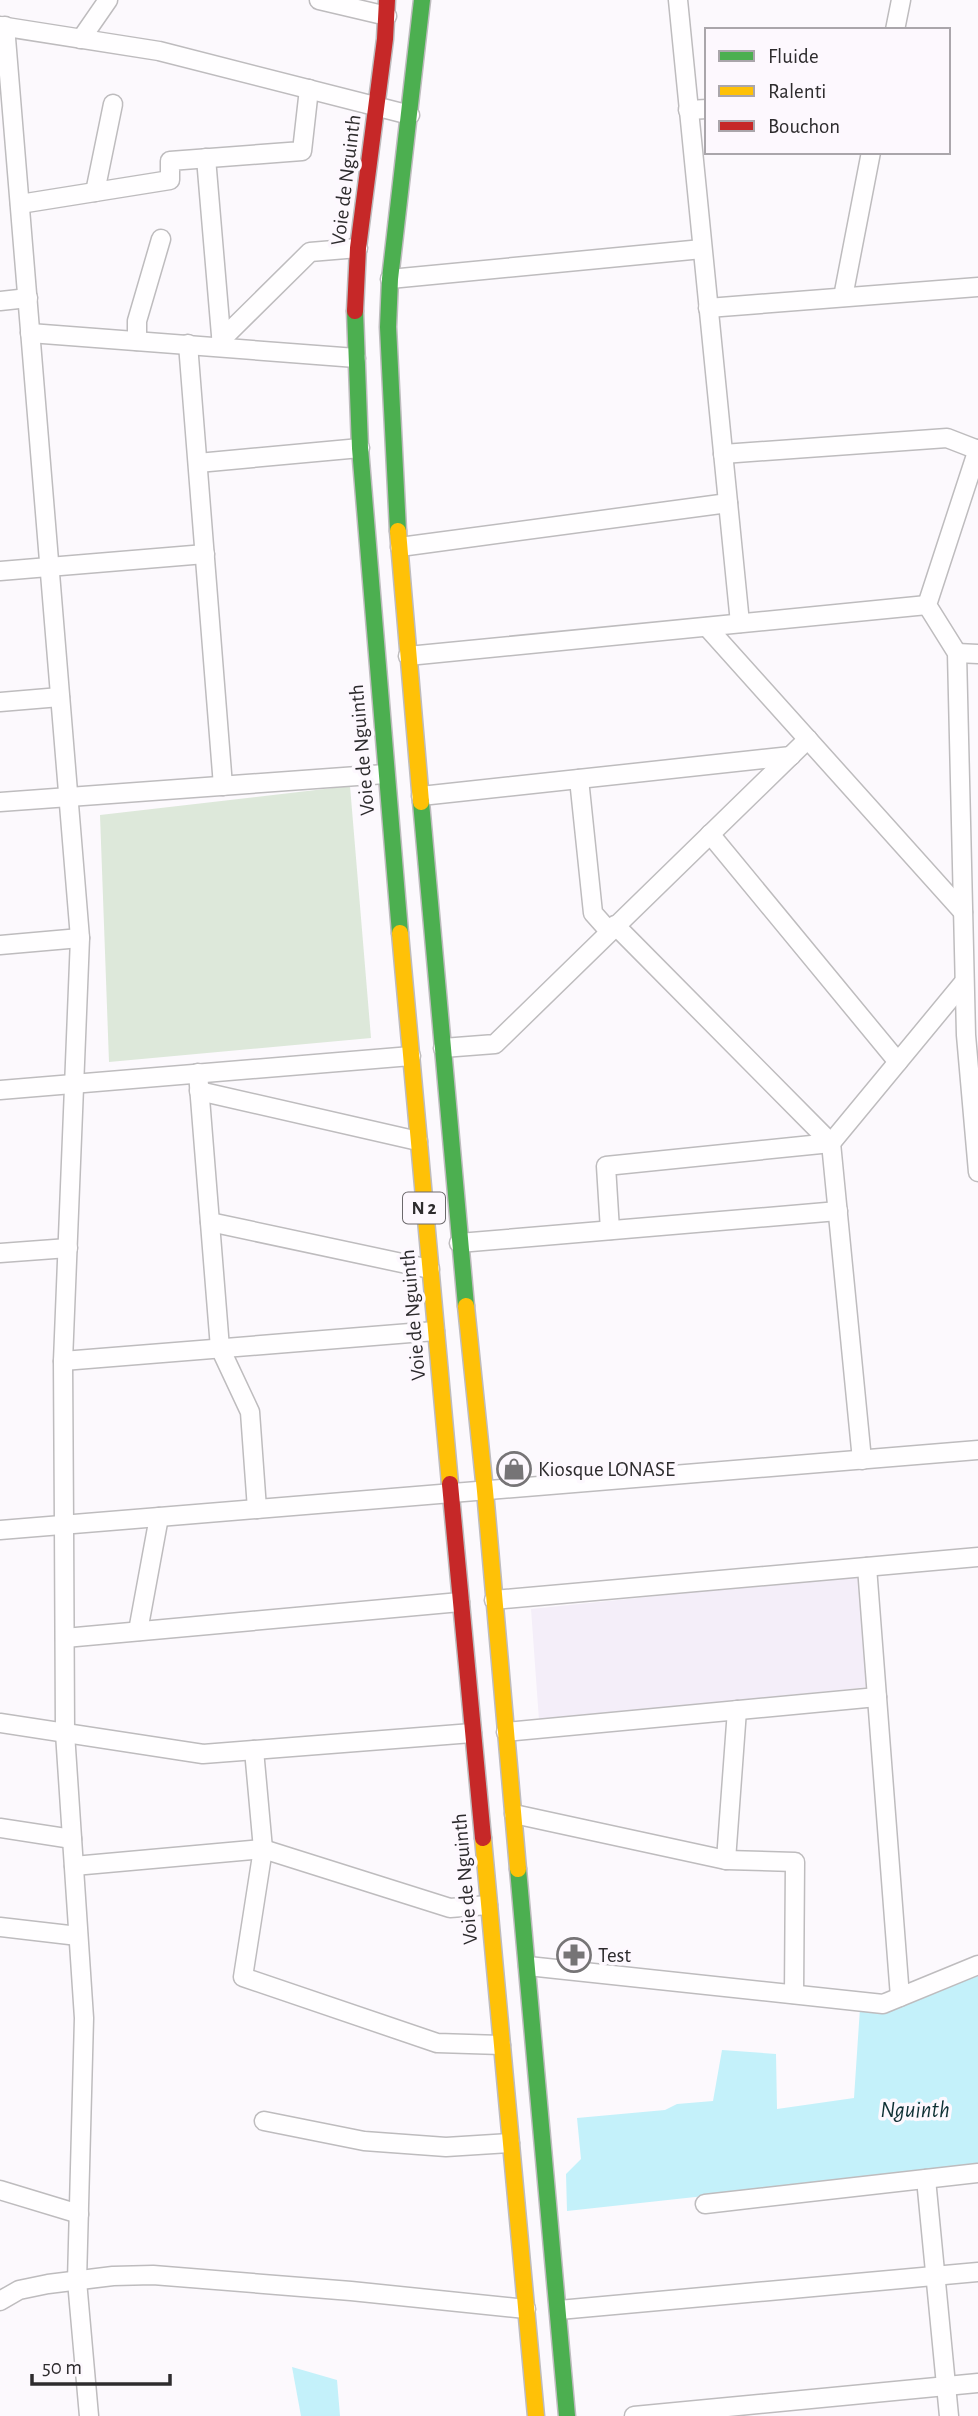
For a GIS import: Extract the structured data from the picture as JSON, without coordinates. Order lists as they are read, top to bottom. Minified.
{"streets":{"highway":["Voie de Nguinth","N 2"]},"water":["Nguinth"],"places":{"shop":["Kiosque LONASE"],"pharmacy":["Test"]},"legend":["Fluide","Ralenti","Bouchon"],"scale_bar":"50 m"}
